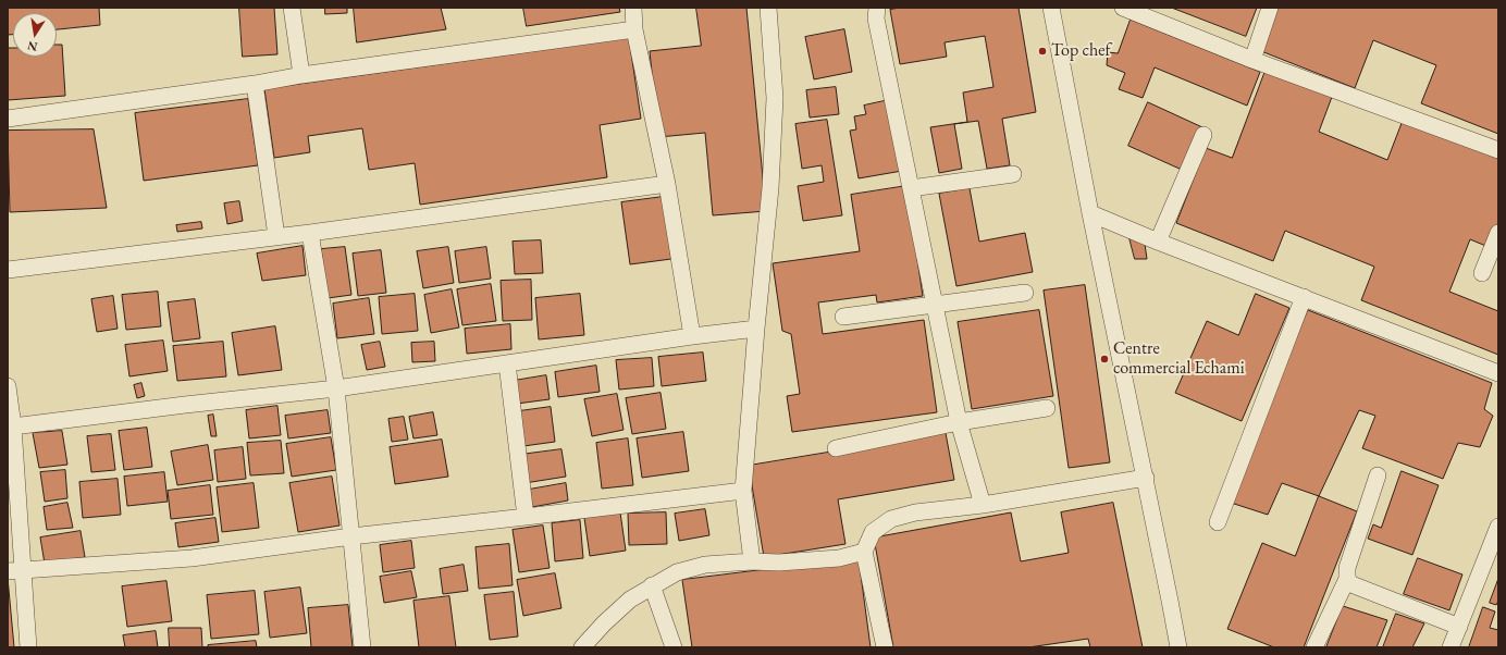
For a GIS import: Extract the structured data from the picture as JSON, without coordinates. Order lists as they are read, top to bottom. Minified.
{"places":["Top chef","Centre commercial Echami"],"north":"bottom"}
